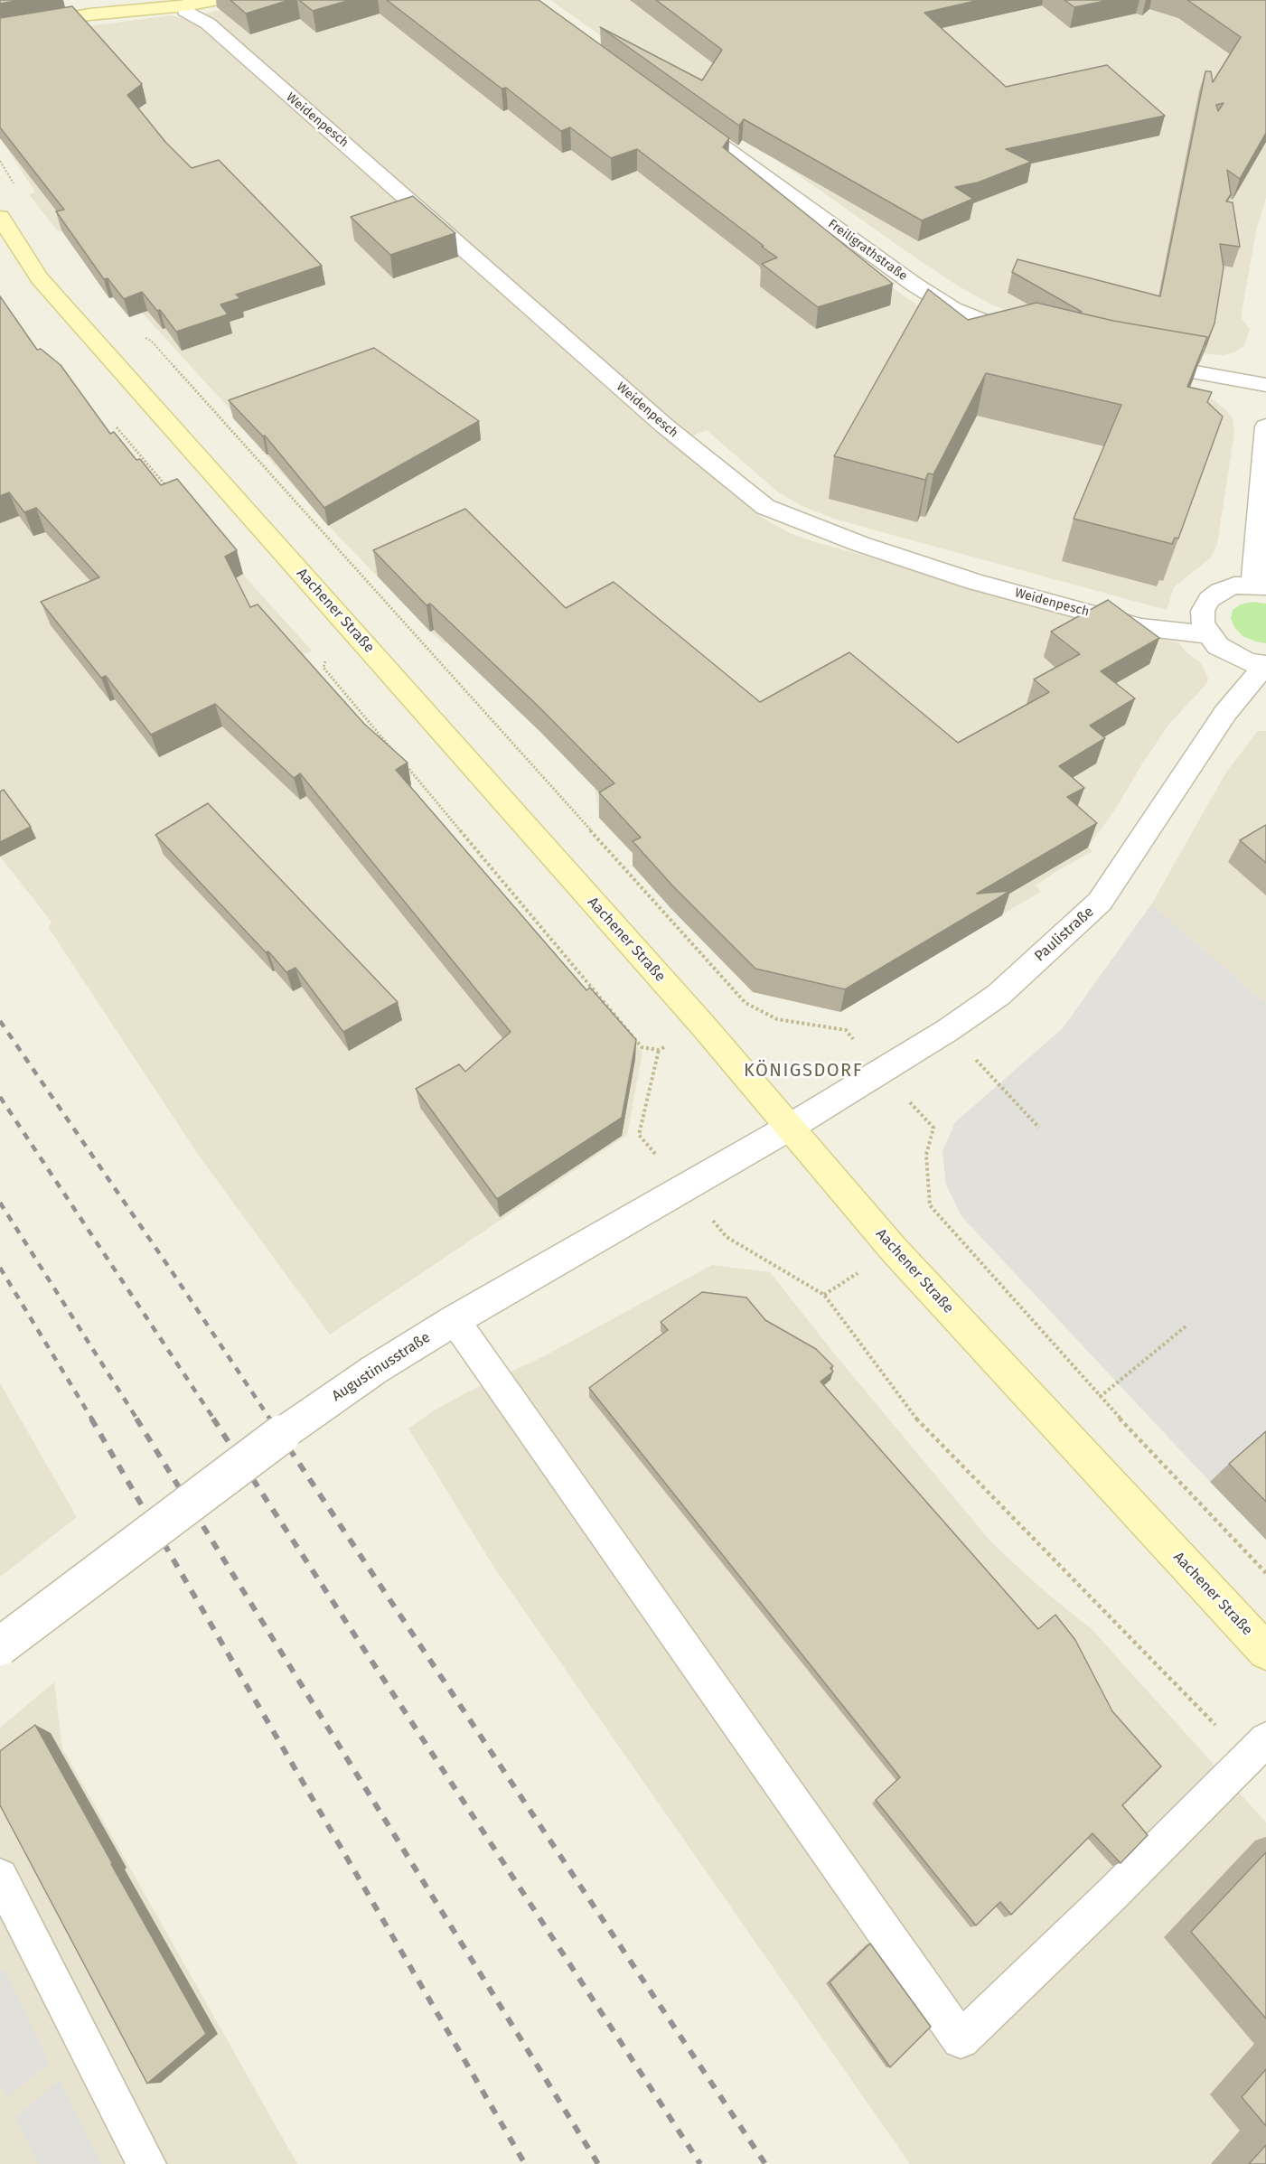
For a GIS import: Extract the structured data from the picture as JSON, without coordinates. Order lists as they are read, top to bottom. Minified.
{"streets":{"main road":["Aachener Straße"],"street":["Weidenpesch","Freiligrathstraße","Paulistraße","Augustinusstraße"]},"crossings":[["Weidenpesch","Paulistraße"],["Aachener Straße","Paulistraße"],["Aachener Straße","Augustinusstraße"],["Paulistraße","Augustinusstraße"]],"districts":["KÖNIGSDORF"]}
